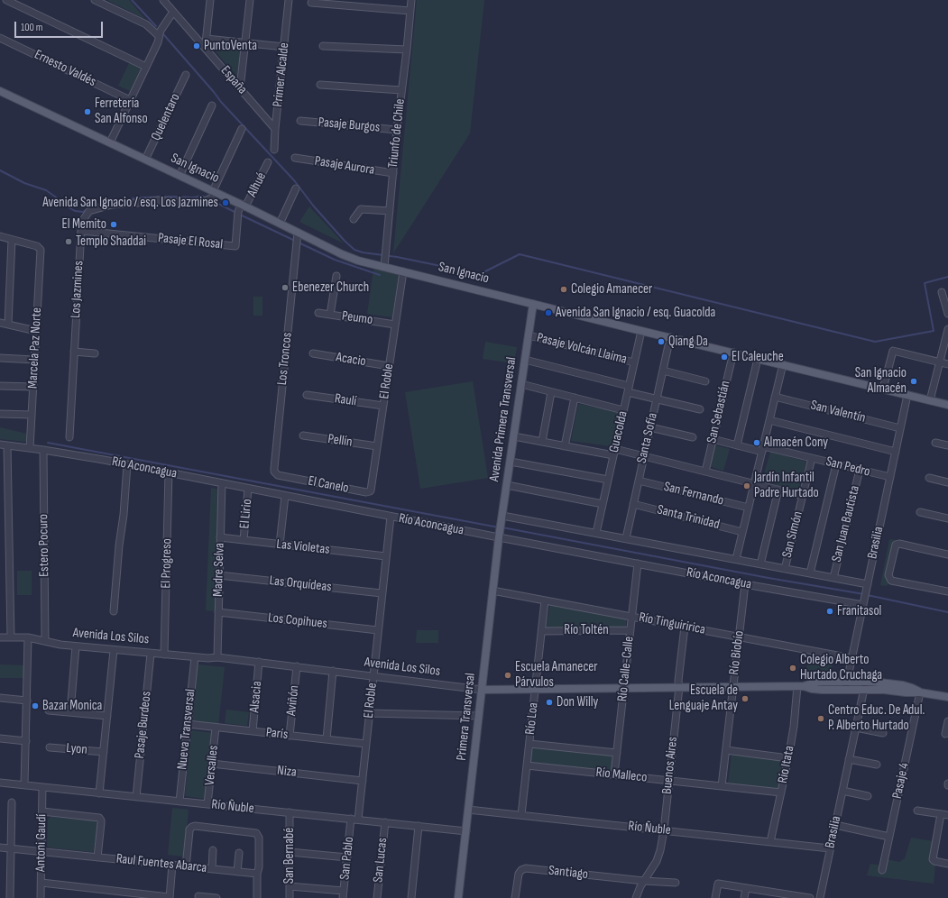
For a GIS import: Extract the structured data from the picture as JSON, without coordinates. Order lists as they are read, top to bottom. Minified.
{"streets":{"main road":["San Ignacio","Avenida Primera Transversal","Avenida Los Silos","Primera Transversal"],"street":["Ernesto Valdés","Primer Alcalde","España","Quelentaro","Pasaje Burgos","Triunfo de Chile","Pasaje Aurora","Alhué","Pasaje El Rosal","Los Jazmines","Peumo","Marcela Paz Norte","Pasaje Volcán Llaima","Los Troncos","Acacio","El Roble","Raulí","San Sebastián","San Valentín","Guacolda","Santa Sofía","Pellín","San Pedro","Río Aconcagua","El Canelo","San Fernando","El Lirio","Santa Trinidad","San Juan Bautista","San Simón","Brasilia","Estero Pocuro","Las Violetas","El Progreso","Madre Selva","Las Orquídeas","Los Copihues","Río Tinguiririca","Río Toltén","Río Biobío","Río Calle-Calle","Alsacia","Aviñón","Río Loa","Pasaje Burdeos","Nueva Transversal","París","Lyon","Río Itata","Versalles","Buenos Aires","Niza","Río Malleco","Pasaje 4","Río Ñuble","Antoni Gaudí","San Bernabé","San Pablo","San Lucas","Raul Fuentes Abarca","Santiago"]},"crossings":[["Primer Alcalde","España"],["Quelentaro","San Ignacio"],["Pasaje Burgos","Triunfo de Chile"],["Triunfo de Chile","Pasaje Aurora"],["Triunfo de Chile","San Ignacio"],["San Ignacio","Alhué"],["San Ignacio","Pasaje El Rosal"],["San Ignacio","Los Jazmines"],["San Ignacio","Los Troncos"],["San Ignacio","El Roble"],["San Ignacio","San Sebastián"],["San Ignacio","Avenida Primera Transversal"],["San Ignacio","Guacolda"],["San Ignacio","Santa Sofía"],["San Ignacio","Brasilia"],["Alhué","Pasaje El Rosal"],["Pasaje El Rosal","Los Jazmines"],["Peumo","El Roble"],["Marcela Paz Norte","Río Aconcagua"],["Pasaje Volcán Llaima","Avenida Primera Transversal"],["Pasaje Volcán Llaima","Guacolda"],["Los Troncos","El Canelo"],["Acacio","El Roble"],["El Roble","Raulí"],["El Roble","Pellín"],["El Roble","Río Aconcagua"],["El Roble","El Canelo"],["El Roble","Las Violetas"],["El Roble","Las Orquídeas"],["El Roble","Los Copihues"],["El Roble","Avenida Los Silos"],["El Roble","París"],["El Roble","Niza"],["El Roble","Río Ñuble"],["El Roble","San Pablo"],["San Sebastián","San Pedro"],["San Valentín","Brasilia"],["Avenida Primera Transversal","Río Aconcagua"],["Avenida Primera Transversal","Primera Transversal"],["Guacolda","Río Aconcagua"],["Santa Sofía","Río Aconcagua"],["Santa Sofía","San Fernando"],["Santa Sofía","Santa Trinidad"],["San Pedro","San Juan Bautista"],["San Pedro","San Simón"],["San Pedro","Brasilia"],["Río Aconcagua","El Lirio"],["Río Aconcagua","San Juan Bautista"],["Río Aconcagua","San Simón"],["Río Aconcagua","Brasilia"],["Río Aconcagua","Estero Pocuro"],["Río Aconcagua","El Progreso"],["Río Aconcagua","Madre Selva"],["Río Aconcagua","Río Biobío"],["Río Aconcagua","Río Calle-Calle"],["Río Aconcagua","Primera Transversal"],["El Lirio","Las Violetas"],["Brasilia","Río Tinguiririca"],["Brasilia","Avenida Los Silos"],["Brasilia","Río Ñuble"],["Estero Pocuro","Avenida Los Silos"],["Las Violetas","Madre Selva"],["El Progreso","Avenida Los Silos"],["Madre Selva","Las Orquídeas"],["Madre Selva","Los Copihues"],["Madre Selva","Avenida Los Silos"],["Río Tinguiririca","Río Biobío"],["Río Tinguiririca","Río Calle-Calle"],["Río Tinguiririca","Primera Transversal"],["Río Tinguiririca","Río Loa"],["Río Tinguiririca","Buenos Aires"],["Río Toltén","Río Calle-Calle"],["Río Toltén","Río Loa"],["Avenida Los Silos","Río Biobío"],["Avenida Los Silos","Río Calle-Calle"],["Avenida Los Silos","Alsacia"],["Avenida Los Silos","Aviñón"],["Avenida Los Silos","Primera Transversal"],["Avenida Los Silos","Río Loa"],["Avenida Los Silos","Pasaje Burdeos"],["Avenida Los Silos","Nueva Transversal"],["Avenida Los Silos","Río Itata"],["Avenida Los Silos","Buenos Aires"],["Avenida Los Silos","Pasaje 4"],["Río Biobío","Río Malleco"],["Río Calle-Calle","Río Malleco"],["Alsacia","París"],["Aviñón","París"],["Primera Transversal","Río Ñuble"],["Río Loa","Río Malleco"],["Río Loa","Río Ñuble"],["Pasaje Burdeos","Río Ñuble"],["Nueva Transversal","París"],["Nueva Transversal","Río Ñuble"],["París","Versalles"],["Río Itata","Río Malleco"],["Río Itata","Río Ñuble"],["Versalles","Niza"],["Versalles","Río Ñuble"],["Buenos Aires","Río Malleco"],["Buenos Aires","Río Ñuble"],["Buenos Aires","Santiago"],["Río Ñuble","Antoni Gaudí"],["Río Ñuble","San Bernabé"],["Río Ñuble","San Pablo"],["Río Ñuble","San Lucas"],["Antoni Gaudí","Raul Fuentes Abarca"]],"places":["PuntoVenta","Ferretería San Alfonso","Avenida San Ignacio / esq. Los Jazmines","El Memito","Templo Shaddai","Ebenezer Church","Colegio Amanecer","Avenida San Ignacio / esq. Guacolda","Qiang Da","El Caleuche","San Ignacio Almacén","Almacén Cony","Jardín Infantil Padre Hurtado","Franitasol","Colegio Alberto Hurtado Cruchaga","Escuela Amanecer Párvulos","Escuela de Lenguaje Antay","Don Willy","Bazar Monica","Centro Educ. De Adul. P. Alberto Hurtado"],"scale_bar":"100 m"}
